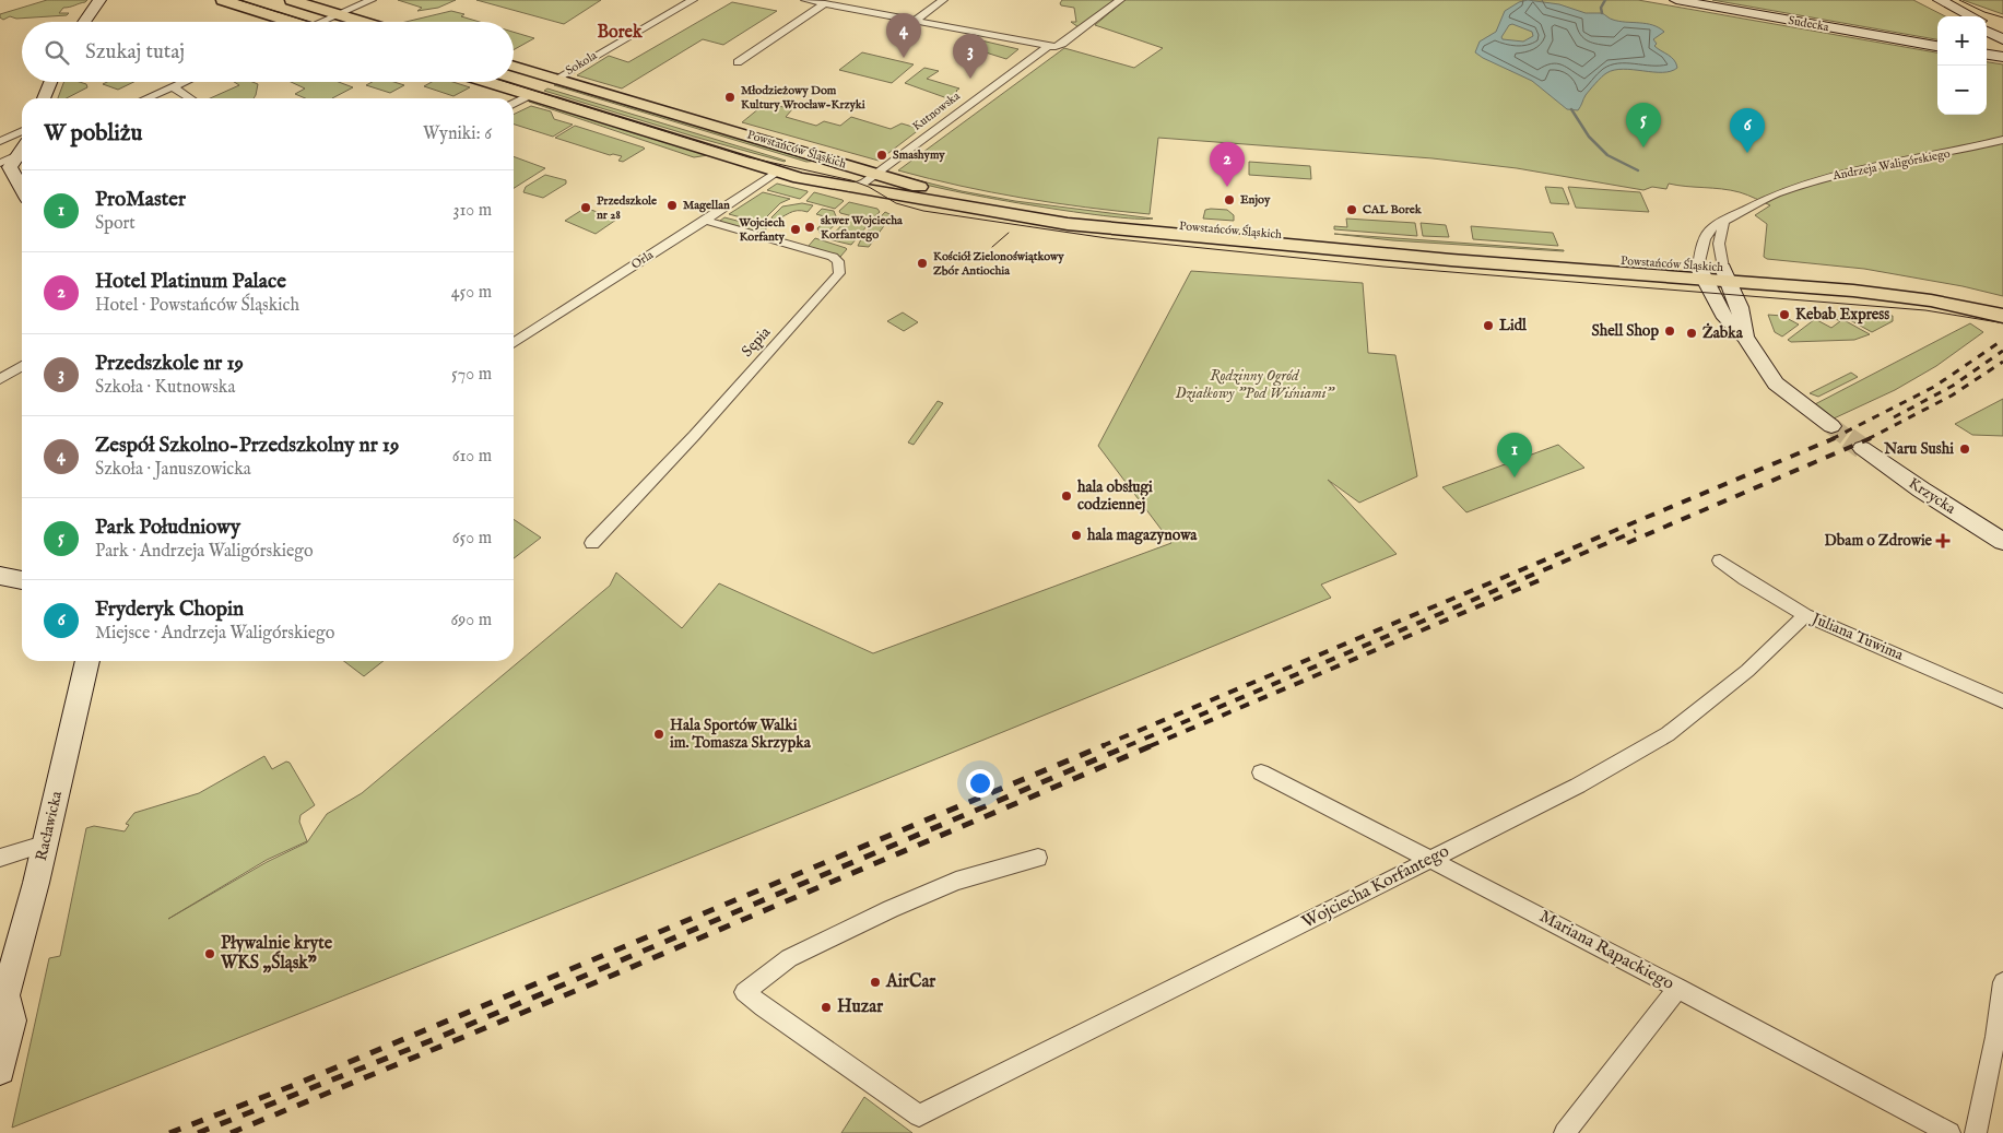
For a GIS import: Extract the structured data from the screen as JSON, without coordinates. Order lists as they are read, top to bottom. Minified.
{"streets":{"main road":["Powstańców Śląskich"],"street":["Sudecka","Sokola","Kutnowska","Andrzeja Waligórskiego","Orla","Sępia","Krzycka","Juliana Tuwima","Racławicka","Wojciecha Korfantego","Mariana Rapackiego"]},"crossings":[["Sokola","Powstańców Śląskich"],["Kutnowska","Powstańców Śląskich"],["Powstańców Śląskich","Andrzeja Waligórskiego"],["Powstańców Śląskich","Orla"],["Orla","Sępia"],["Juliana Tuwima","Wojciecha Korfantego"],["Wojciecha Korfantego","Mariana Rapackiego"]],"districts":["Borek"],"parks":["Rodzinny Ogród Działkowy \"Pod Wiśniami\""],"places":{"other":["Młodzieżowy Dom Kultury Wrocław-Krzyki","Smashymy","Enjoy","Magellan","Przedszkole nr 28","CAL Borek","skwer Wojciecha Korfantego","Wojciech Korfanty","Kościół Zielonoświątkowy Zbór Antiochia","Kebab Express","Lidl","Shell Shop","Żabka","Naru Sushi","hala obsługi codziennej","hala magazynowa","Hala Sportów Walki im. Tomasza Skrzypka","Pływalnie kryte WKS „Śląsk”","AirCar","Huzar"],"health":["Dbam o Zdrowie"]},"page":{"pins":["4","3","5","6","2","1"],"map_buttons":["+","−"],"search":"Szukaj tutaj","heading":["W pobliżu","Wyniki: 6"],"list":[{"mark":"1","name":"ProMaster","note":"Sport","value":"310 m"},{"mark":"2","name":"Hotel Platinum Palace","note":"Hotel · Powstańców Śląskich","value":"450 m"},{"mark":"3","name":"Przedszkole nr 19","note":"Szkoła · Kutnowska","value":"570 m"},{"mark":"4","name":"Zespół Szkolno-Przedszkolny nr 19","note":"Szkoła · Januszowicka","value":"610 m"},{"mark":"5","name":"Park Południowy","note":"Park · Andrzeja Waligórskiego","value":"650 m"},{"mark":"6","name":"Fryderyk Chopin","note":"Miejsce · Andrzeja Waligórskiego","value":"690 m"}]}}
